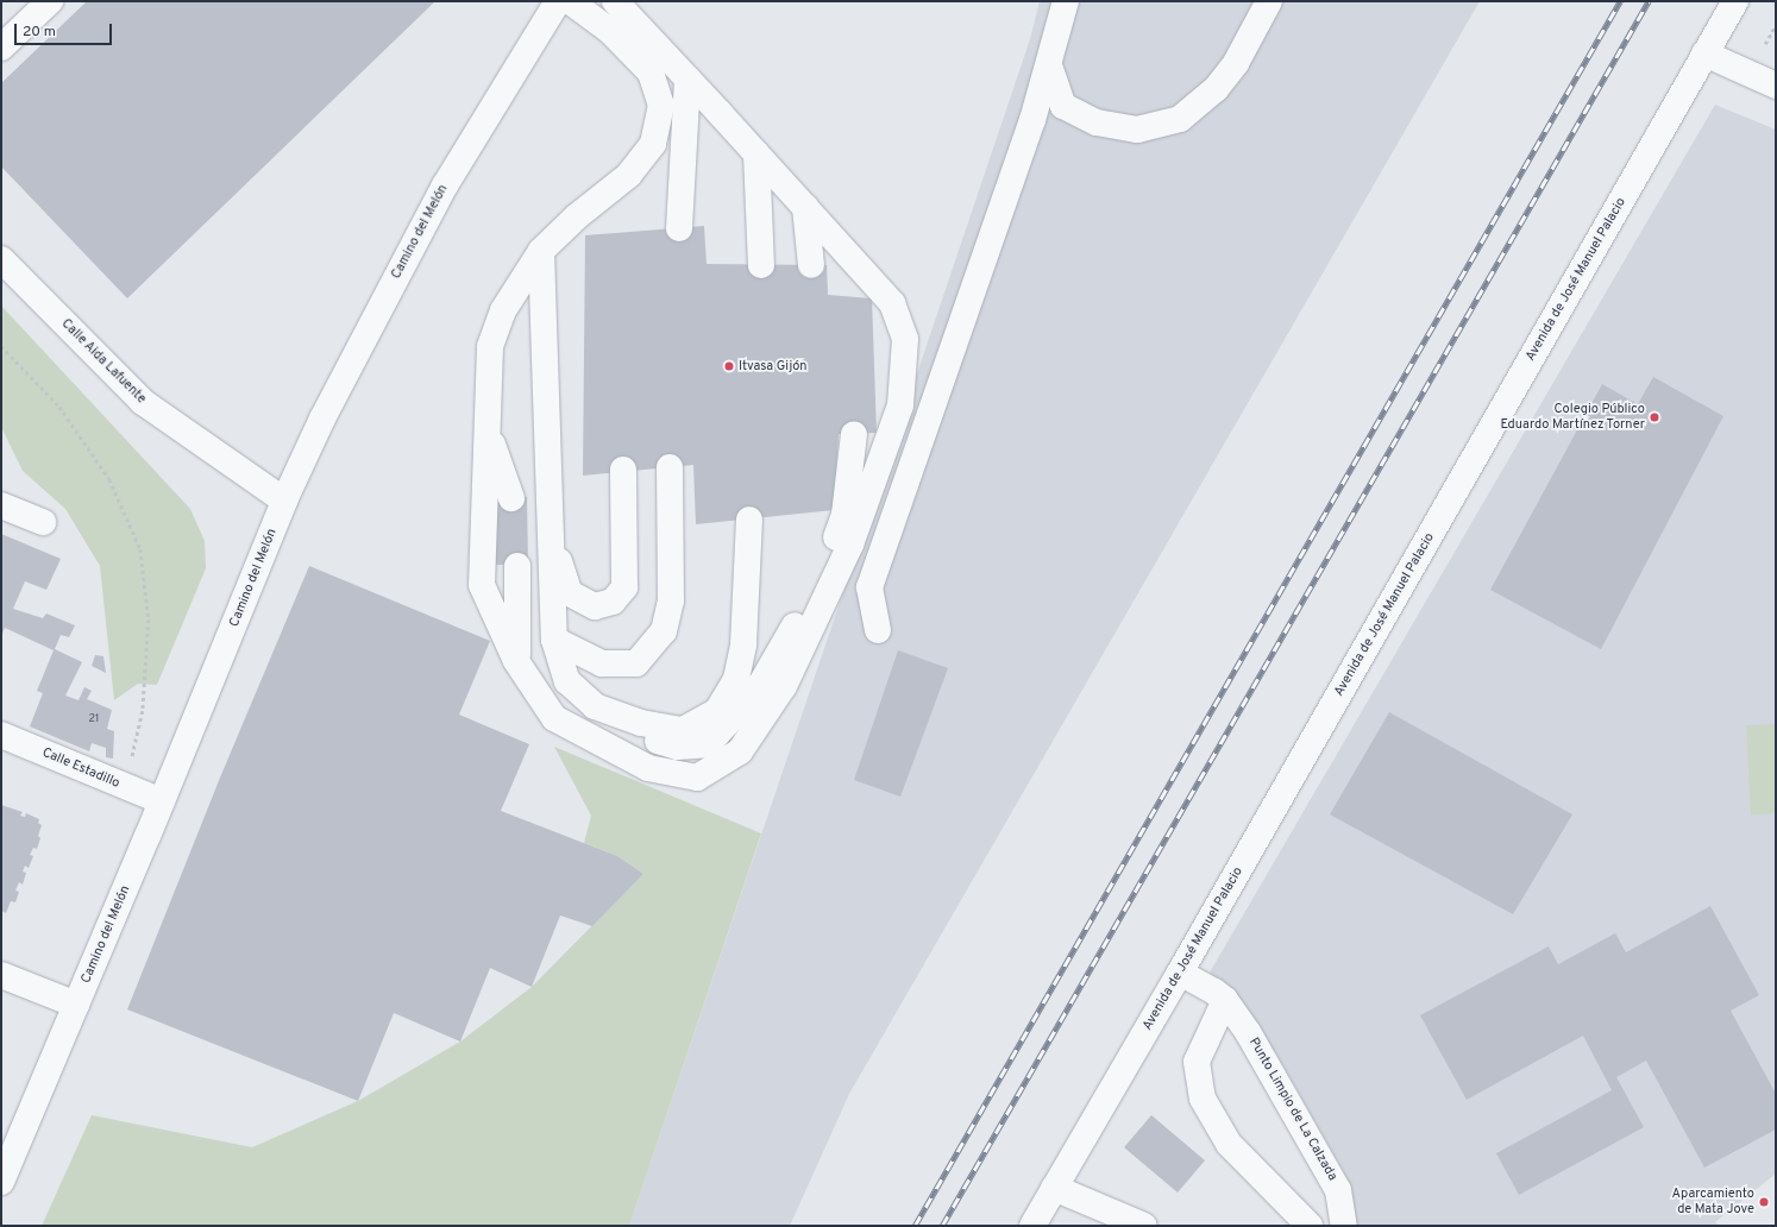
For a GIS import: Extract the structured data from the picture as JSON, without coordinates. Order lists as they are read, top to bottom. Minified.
{"streets":{"street":["Camino del Melón","Avenida de José Manuel Palacio","Calle Aida Lafuente","Calle Estadillo","Punto Limpio de La Calzada"]},"crossings":[["Camino del Melón","Calle Aida Lafuente"],["Camino del Melón","Calle Estadillo"],["Avenida de José Manuel Palacio","Punto Limpio de La Calzada"]],"places":["Itvasa Gijón","Colegio Público Eduardo Martínez Torner","Aparcamiento de Mata Jove"],"house_numbers":["21"],"scale_bar":"20 m"}
